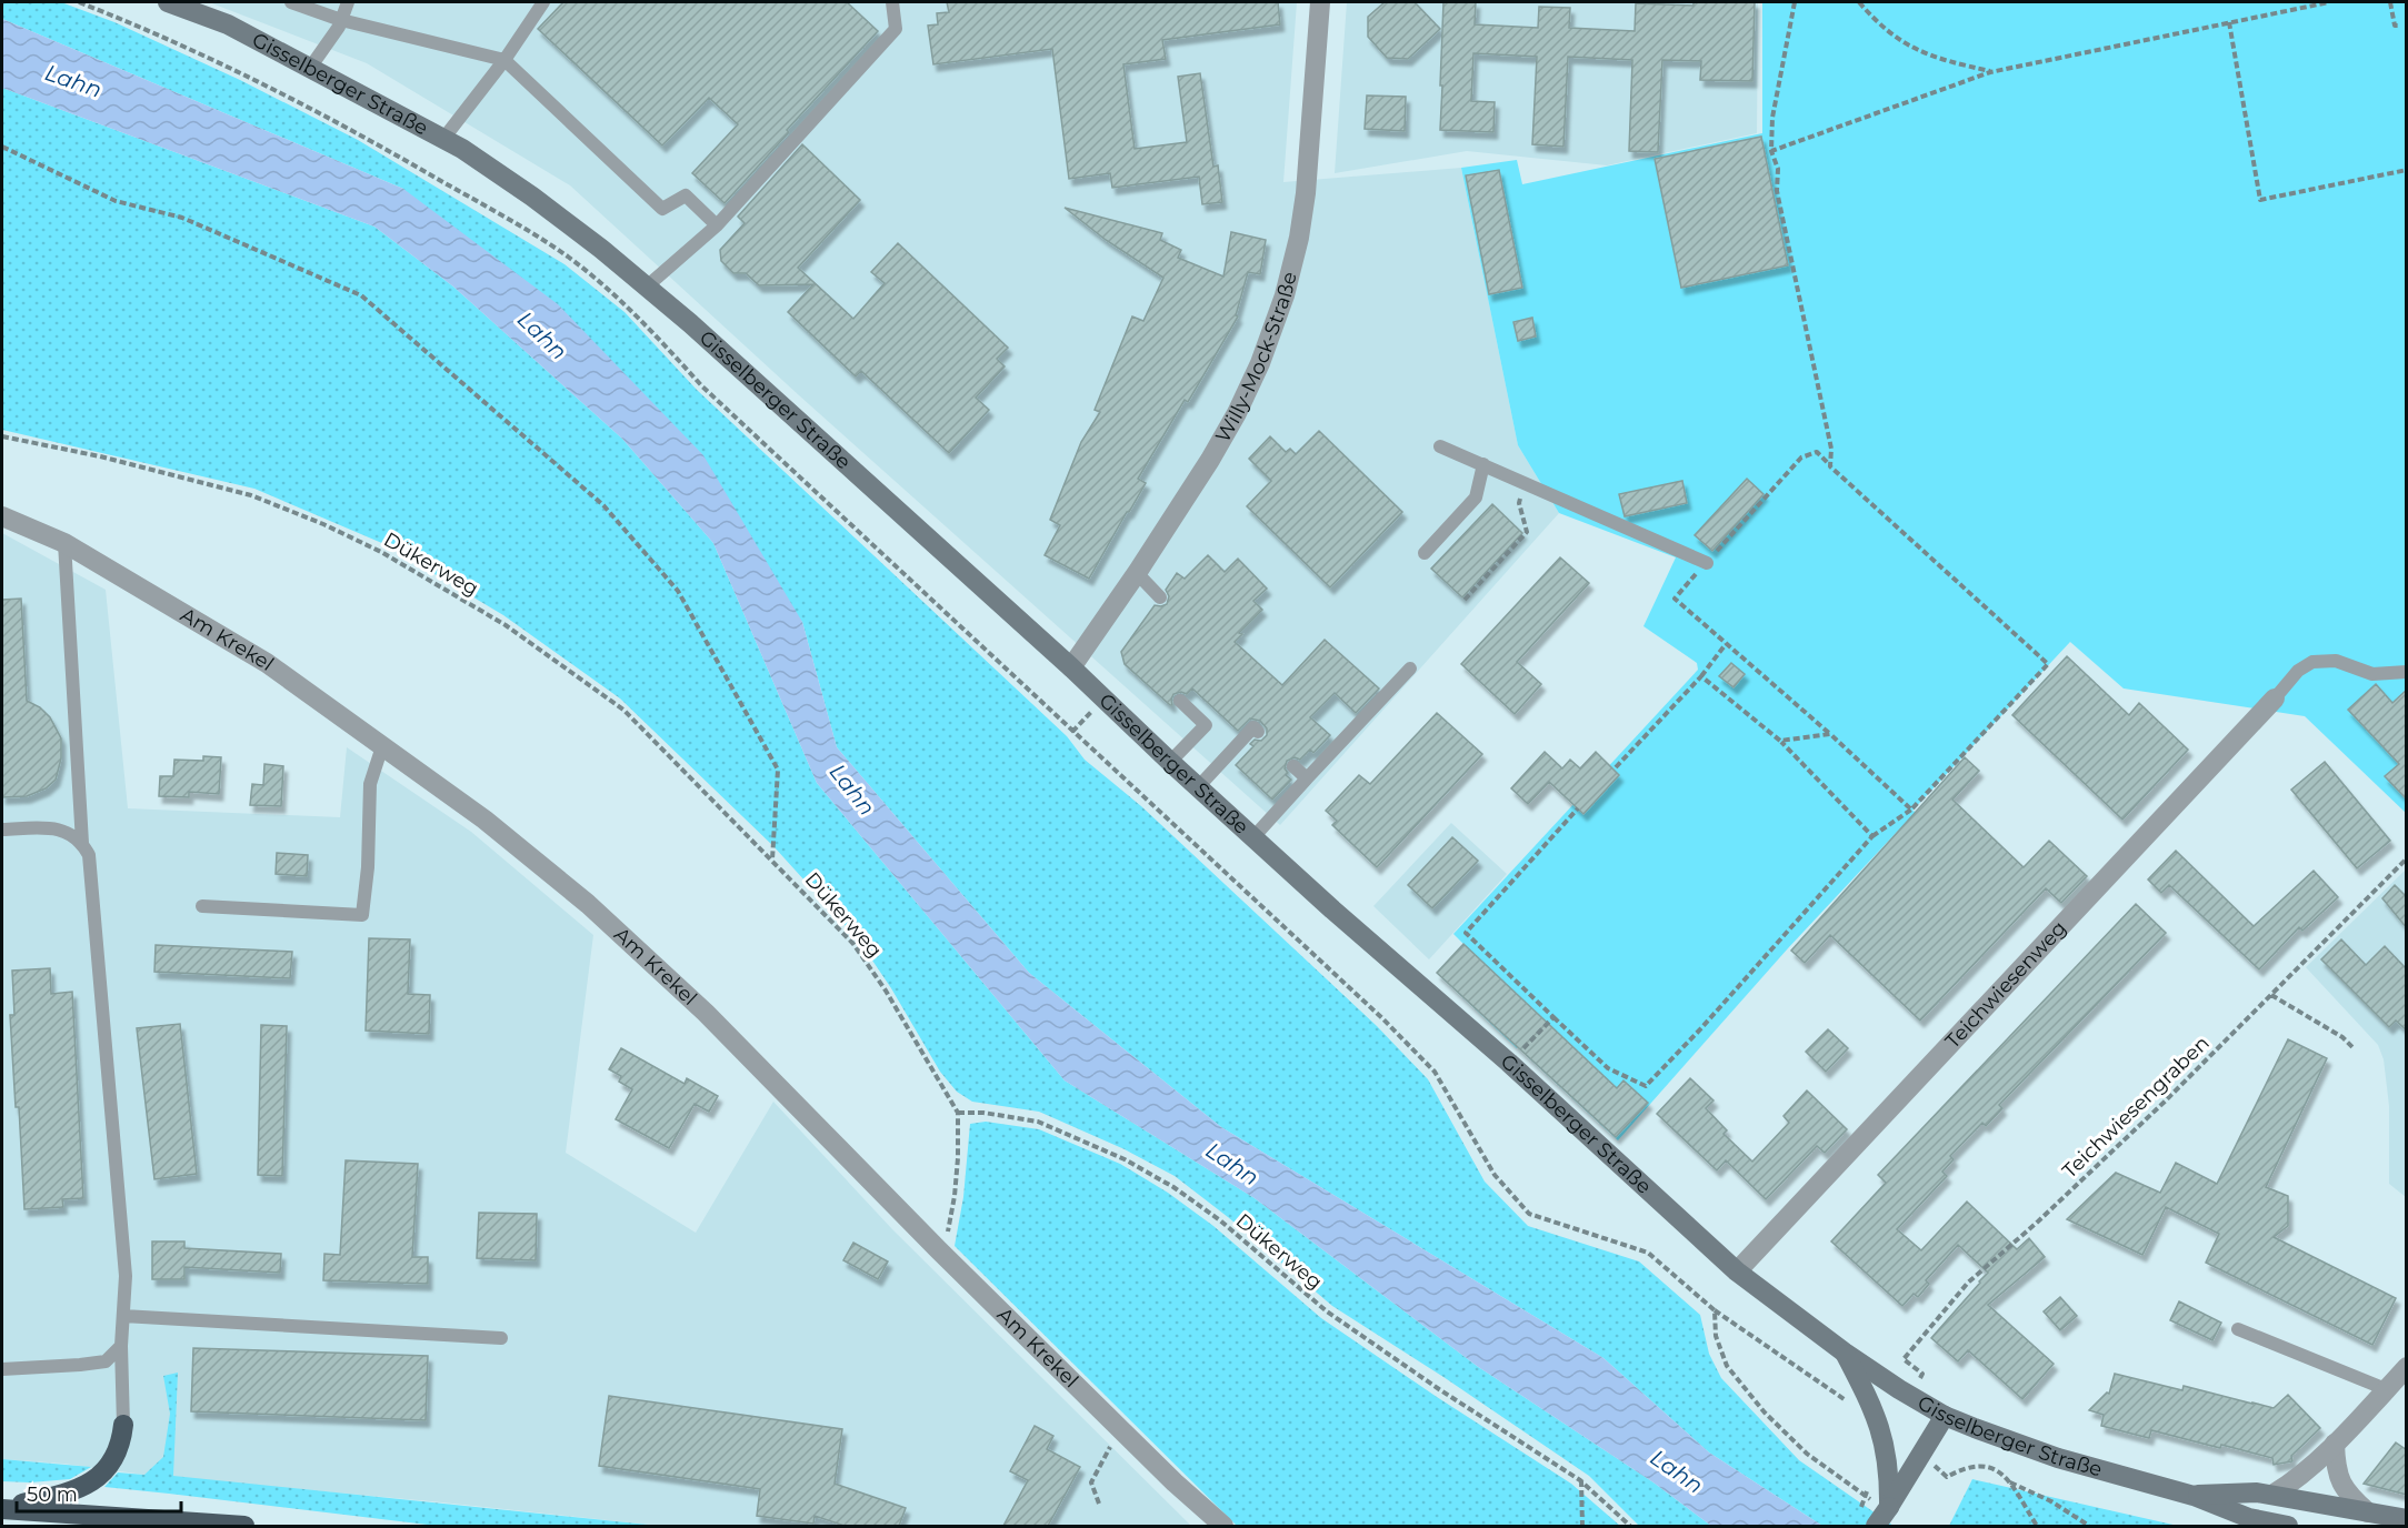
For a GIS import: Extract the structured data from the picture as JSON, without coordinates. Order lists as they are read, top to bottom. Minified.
{"streets":{"main road":["Gisselberger Straße"],"street":["Willy-Mock-Straße","Am Krekel","Teichwiesenweg"],"path":["Dükerweg","Teichwiesengraben"]},"crossings":[["Gisselberger Straße","Willy-Mock-Straße"],["Gisselberger Straße","Teichwiesenweg"]],"water":["Lahn"],"scale_bar":"50 m"}
